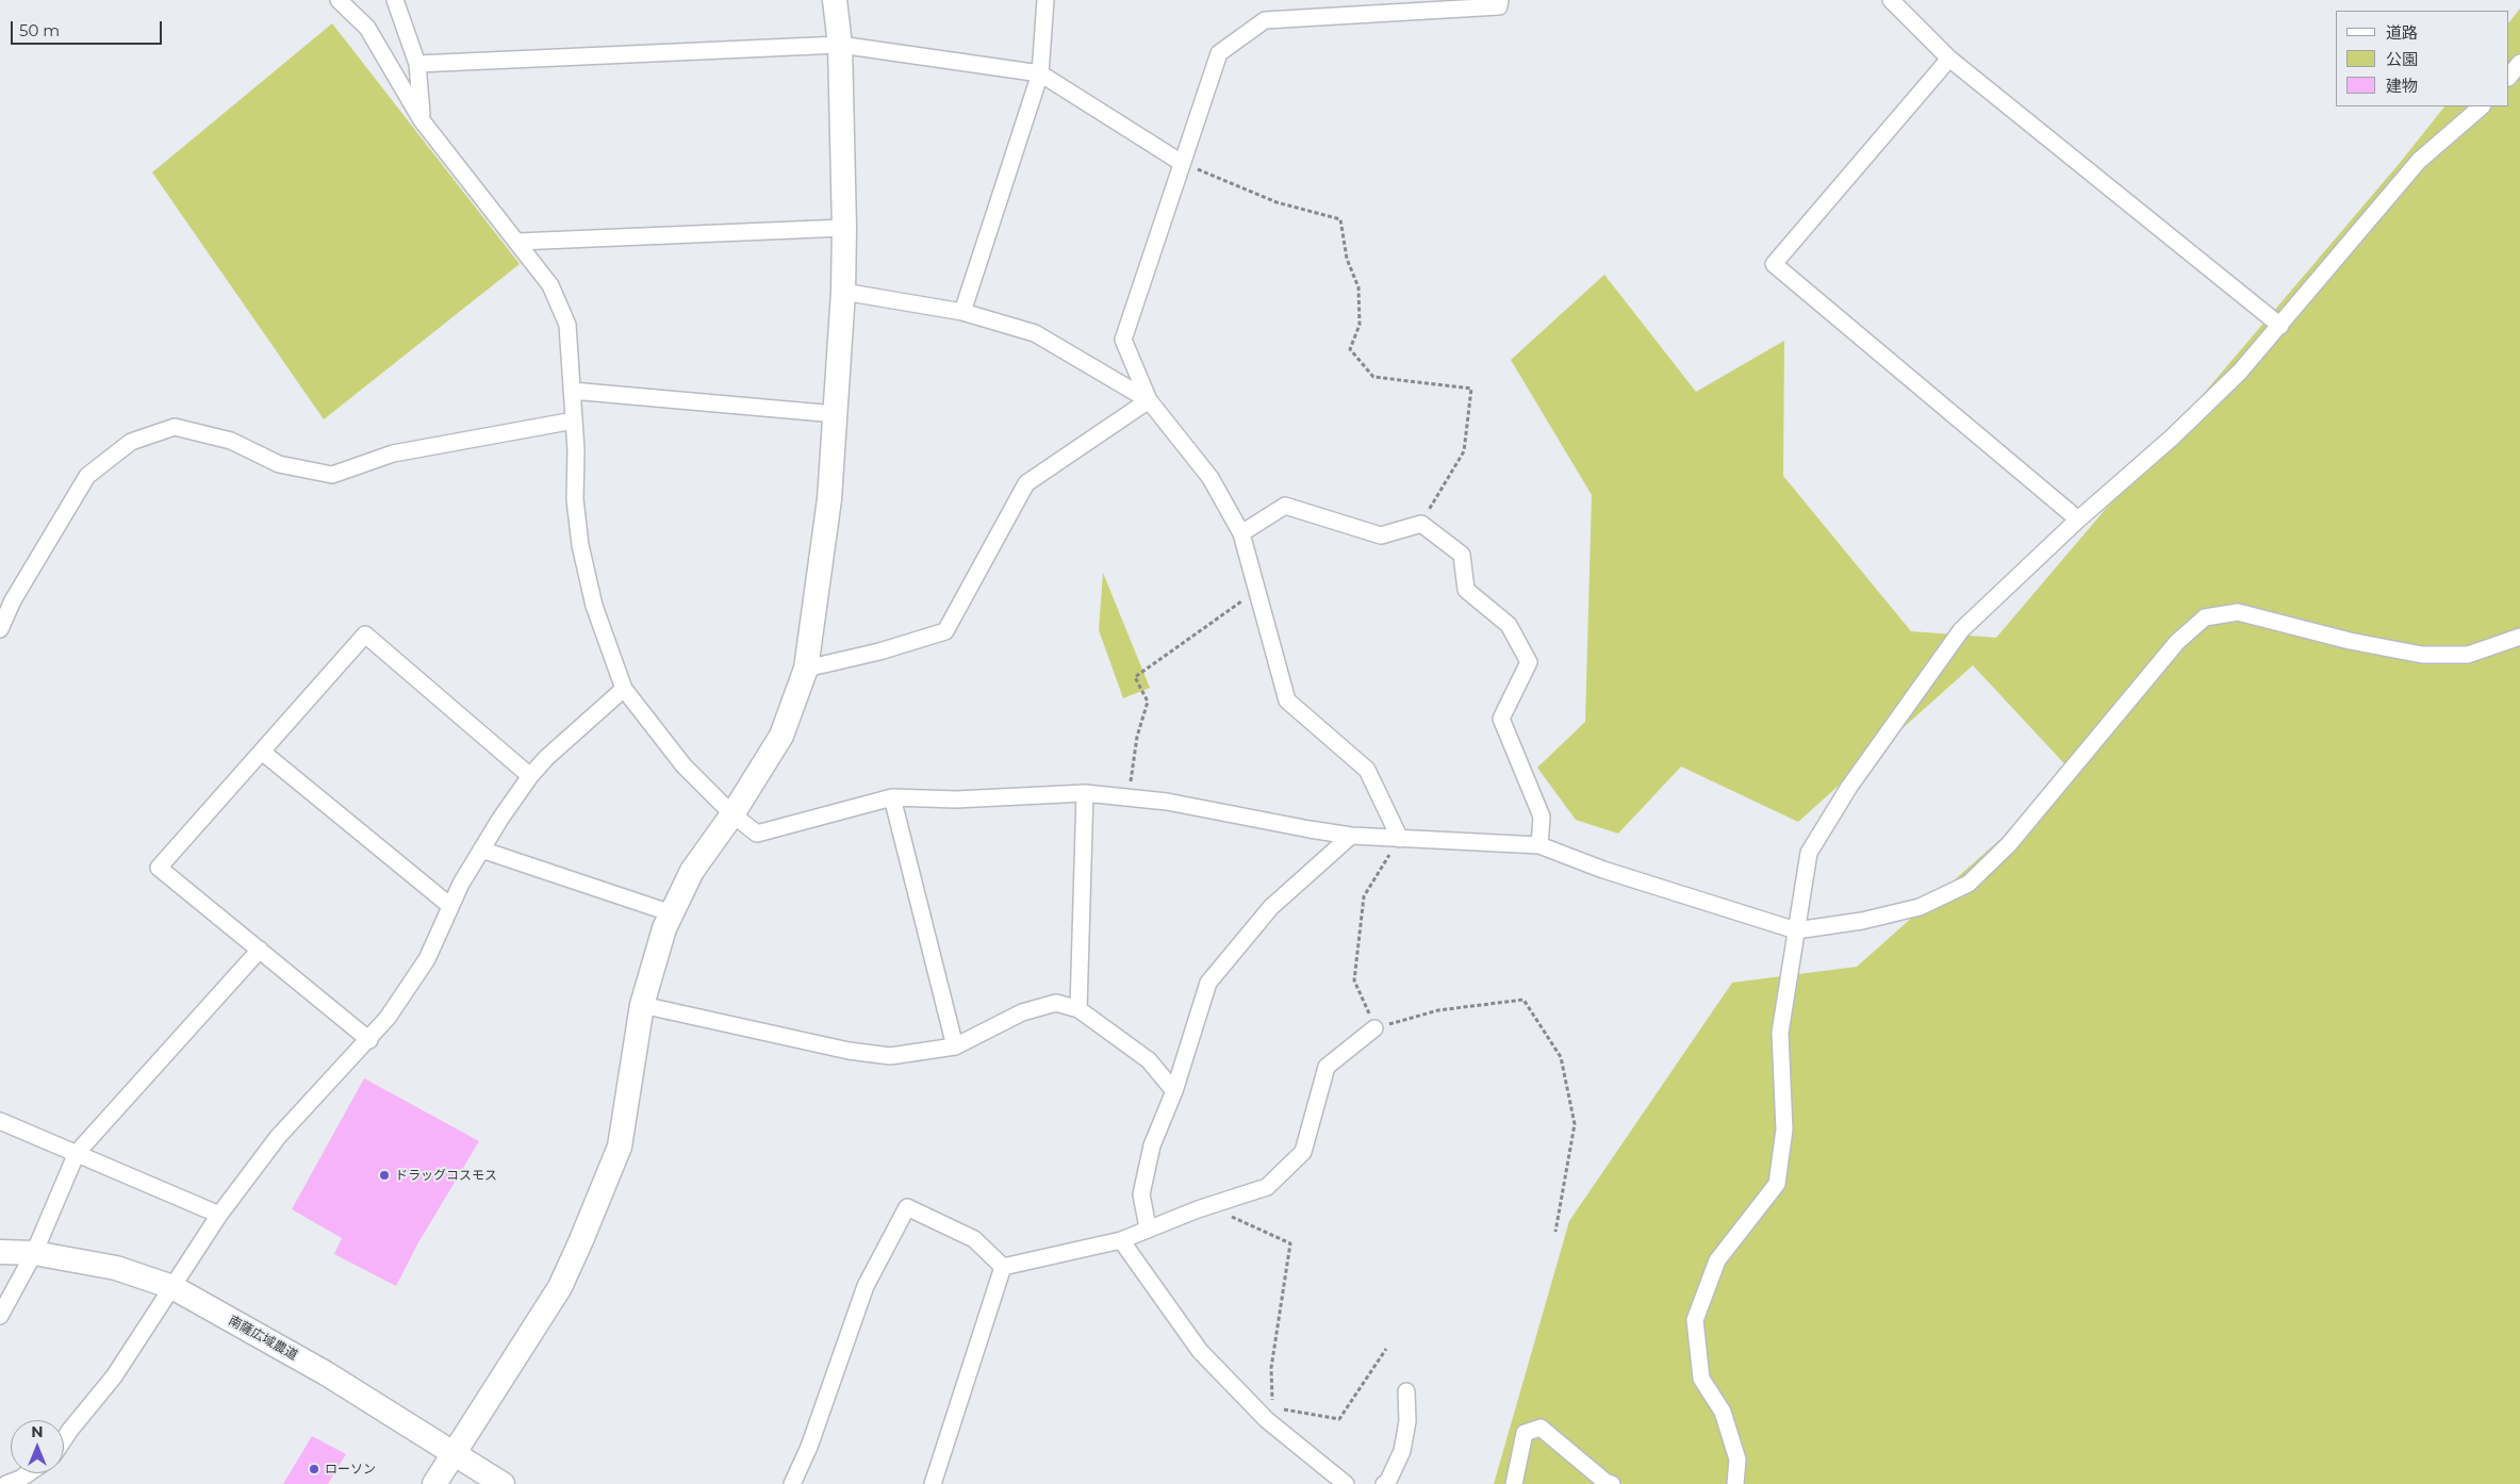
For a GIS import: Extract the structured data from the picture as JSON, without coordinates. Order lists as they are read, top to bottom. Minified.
{"streets":{"street":["南薩広域農道"]},"places":["ドラッグコスモス","ローソン"],"legend":["道路","公園","建物"],"scale_bar":"50 m","north":"top"}
